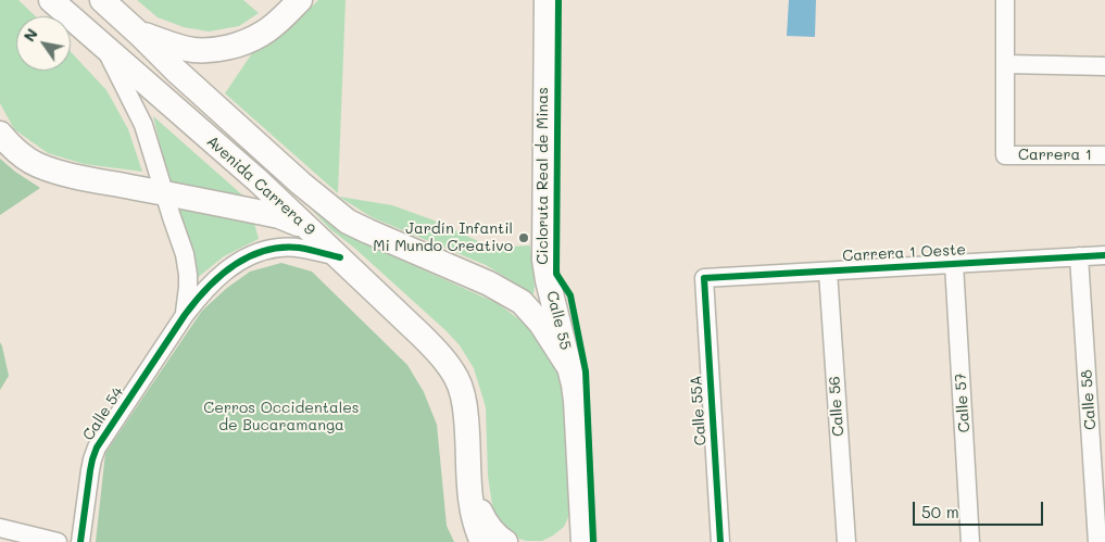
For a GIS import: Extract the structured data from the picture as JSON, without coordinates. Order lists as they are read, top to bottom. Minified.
{"streets":{"main road":["Avenida Carrera 9","Calle 55"],"street":["Carrera 1","Carrera 1 Oeste","Calle 58","Calle 57","Calle 56","Calle 55A","Calle 54"],"cycle path":["Cicloruta Real de Minas"]},"crossings":[["Avenida Carrera 9","Calle 55"],["Avenida Carrera 9","Calle 54"],["Carrera 1 Oeste","Calle 58"],["Carrera 1 Oeste","Calle 57"],["Carrera 1 Oeste","Calle 56"],["Carrera 1 Oeste","Calle 55A"]],"parks":["Cerros Occidentales de Bucaramanga"],"places":["Jardín Infantil Mi Mundo Creativo"],"scale_bar":"50 m","north":"top left"}
